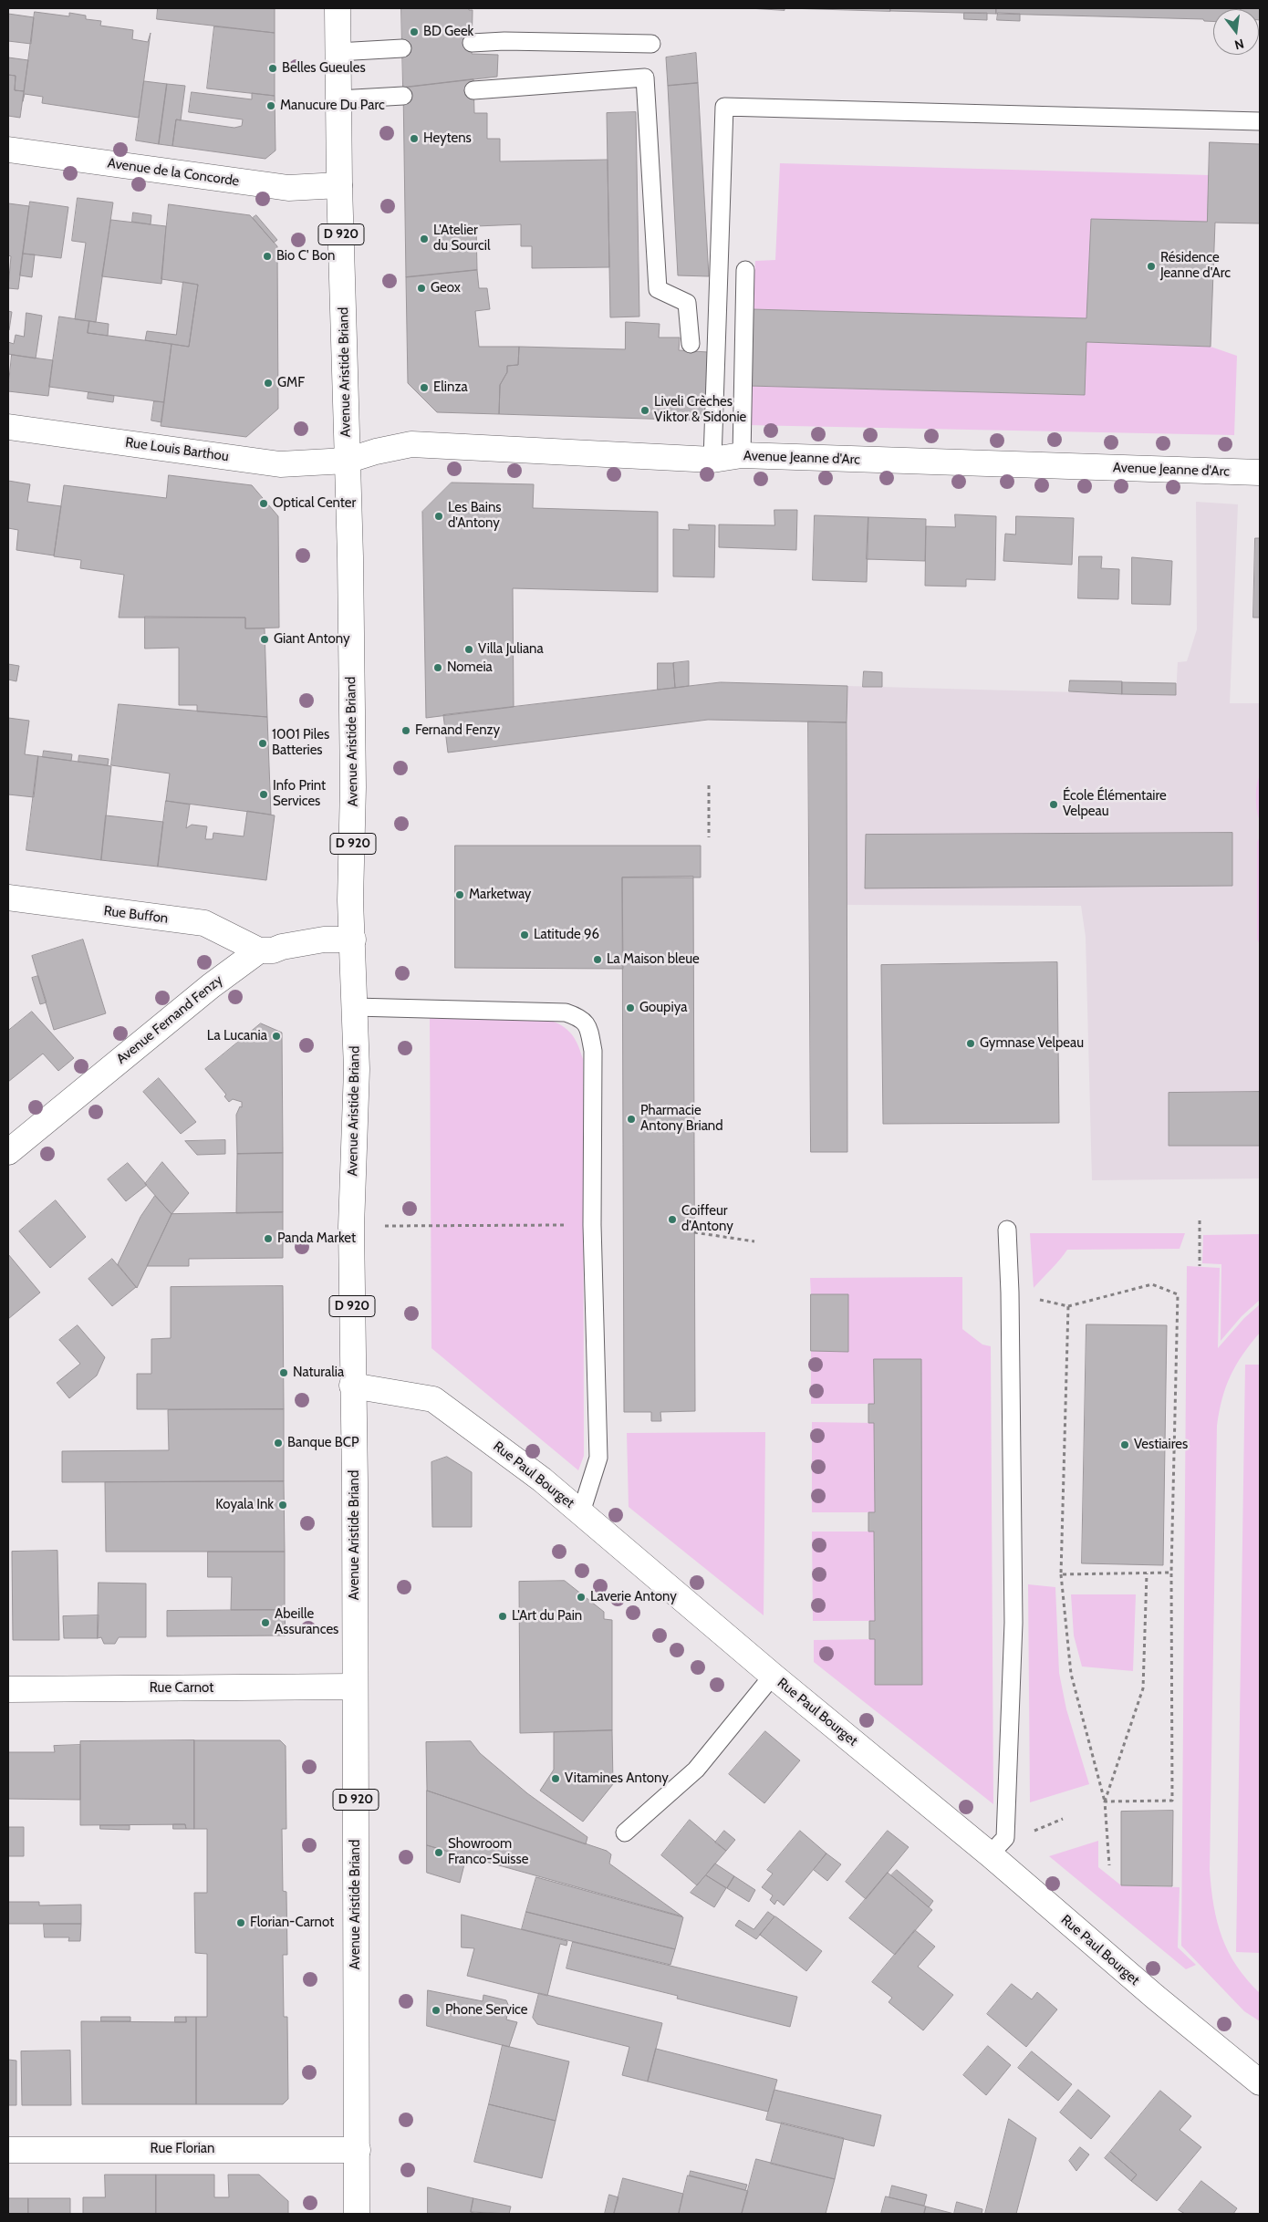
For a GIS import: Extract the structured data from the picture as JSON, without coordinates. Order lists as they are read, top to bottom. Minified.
{"streets":{"street":["Avenue de la Concorde","D 920","Avenue Aristide Briand","Rue Louis Barthou","Avenue Jeanne d'Arc","Rue Buffon","Avenue Fernand Fenzy","Rue Paul Bourget","Rue Carnot","Rue Florian"]},"crossings":[["Avenue de la Concorde","Avenue Aristide Briand"],["Avenue Aristide Briand","Rue Louis Barthou"],["Avenue Aristide Briand","Avenue Jeanne d'Arc"],["Avenue Aristide Briand","Avenue Fernand Fenzy"],["Avenue Aristide Briand","Rue Paul Bourget"],["Avenue Aristide Briand","Rue Carnot"],["Avenue Aristide Briand","Rue Florian"],["Rue Louis Barthou","Avenue Jeanne d'Arc"],["Rue Buffon","Avenue Fernand Fenzy"]],"places":["BD Geek","Belles Gueules","Manucure Du Parc","Heytens","L'Atelier du Sourcil","Bio C' Bon","Résidence Jeanne d'Arc","Geox","GMF","Elinza","Liveli Crèches Viktor & Sidonie","Optical Center","Les Bains d'Antony","Giant Antony","Villa Juliana","Nomeia","Fernand Fenzy","1001 Piles Batteries","Info Print Services","École Élémentaire Velpeau","Marketway","Latitude 96","La Maison bleue","Goupiya","La Lucania","Gymnase Velpeau","Pharmacie Antony Briand","Coiffeur d’Antony","Panda Market","Naturalia","Banque BCP","Vestiaires","Koyala Ink","Laverie Antony","L'Art du Pain","Abeille Assurances","Vitamines Antony","Showroom Franco-Suisse","Florian-Carnot","Phone Service"],"north":"bottom"}
